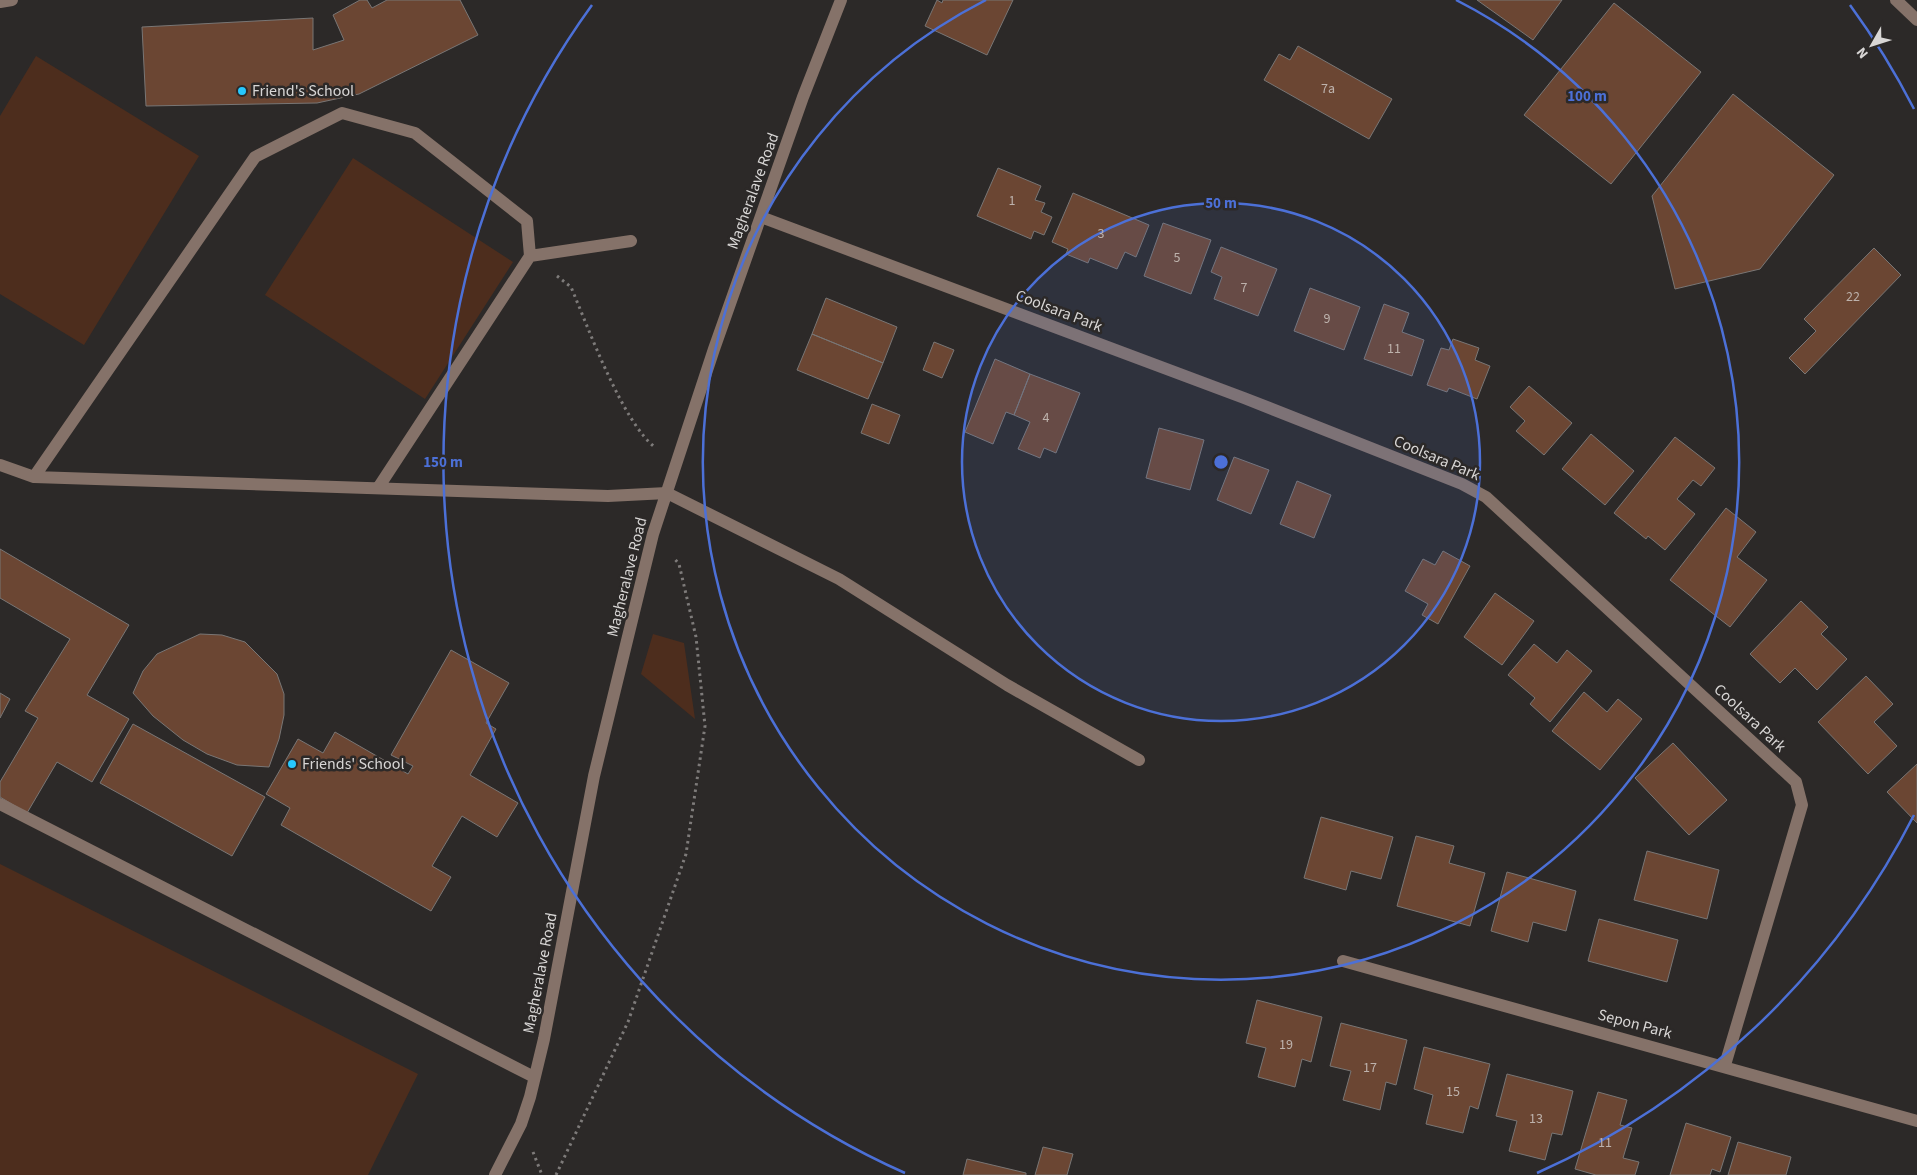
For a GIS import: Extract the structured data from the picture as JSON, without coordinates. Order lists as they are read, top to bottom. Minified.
{"streets":{"street":["Magheralave Road","Coolsara Park","Sepon Park"]},"crossings":[["Magheralave Road","Coolsara Park"],["Coolsara Park","Sepon Park"]],"places":["Friend's School","Friends' School"],"house_numbers":["7a","1","3","5","7","22","9","11","4","19","17","15","13","11"],"north":"bottom left","rings":["100 m","50 m","150 m"]}
